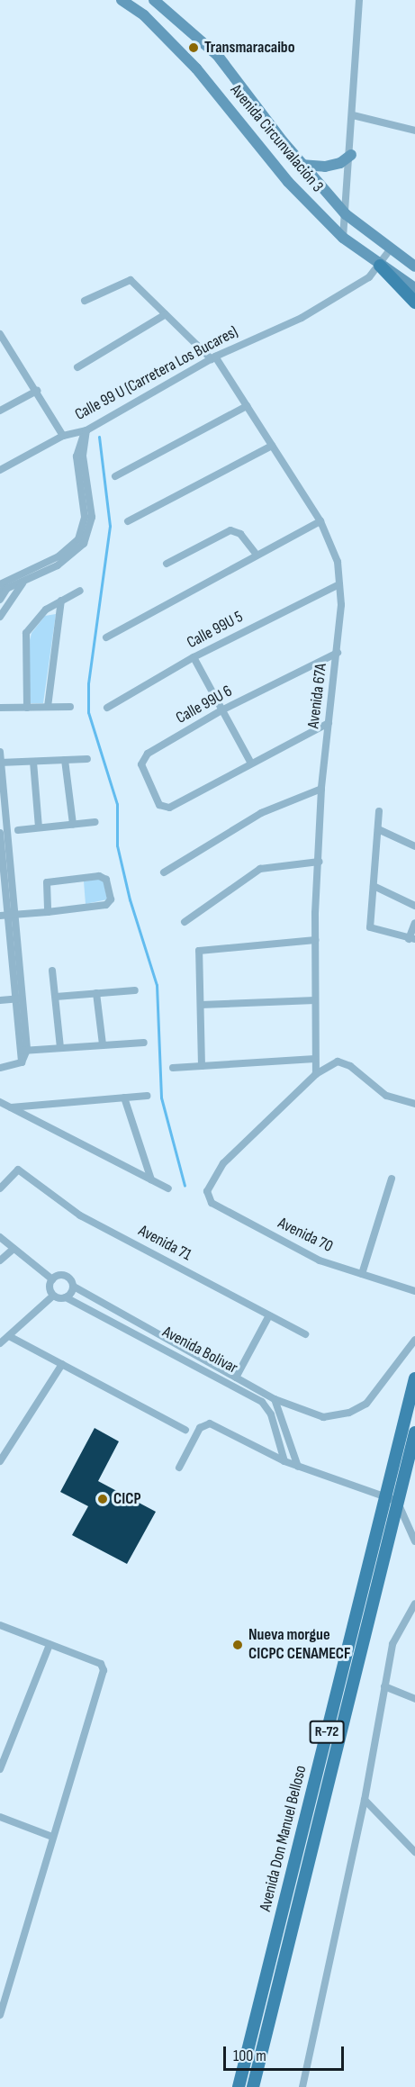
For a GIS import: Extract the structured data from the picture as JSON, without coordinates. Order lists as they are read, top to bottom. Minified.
{"streets":{"main road":["Avenida Circunvalación 3","R-72","Avenida Don Manuel Belloso"],"street":["Calle 99 U (Carretera Los Bucares)","Calle 99U 5","Avenida 67A","Calle 99U 6","Avenida 70","Avenida 71","Avenida Bolivar"]},"crossings":[["Avenida Circunvalación 3","Calle 99 U (Carretera Los Bucares)"],["Calle 99 U (Carretera Los Bucares)","Avenida 67A"],["Calle 99U 5","Avenida 67A"],["Avenida 67A","Calle 99U 6"],["Avenida 67A","Avenida 70"]],"places":["Transmaracaibo","CICP","Nueva morgue CICPC CENAMECF"],"scale_bar":"100 m"}
